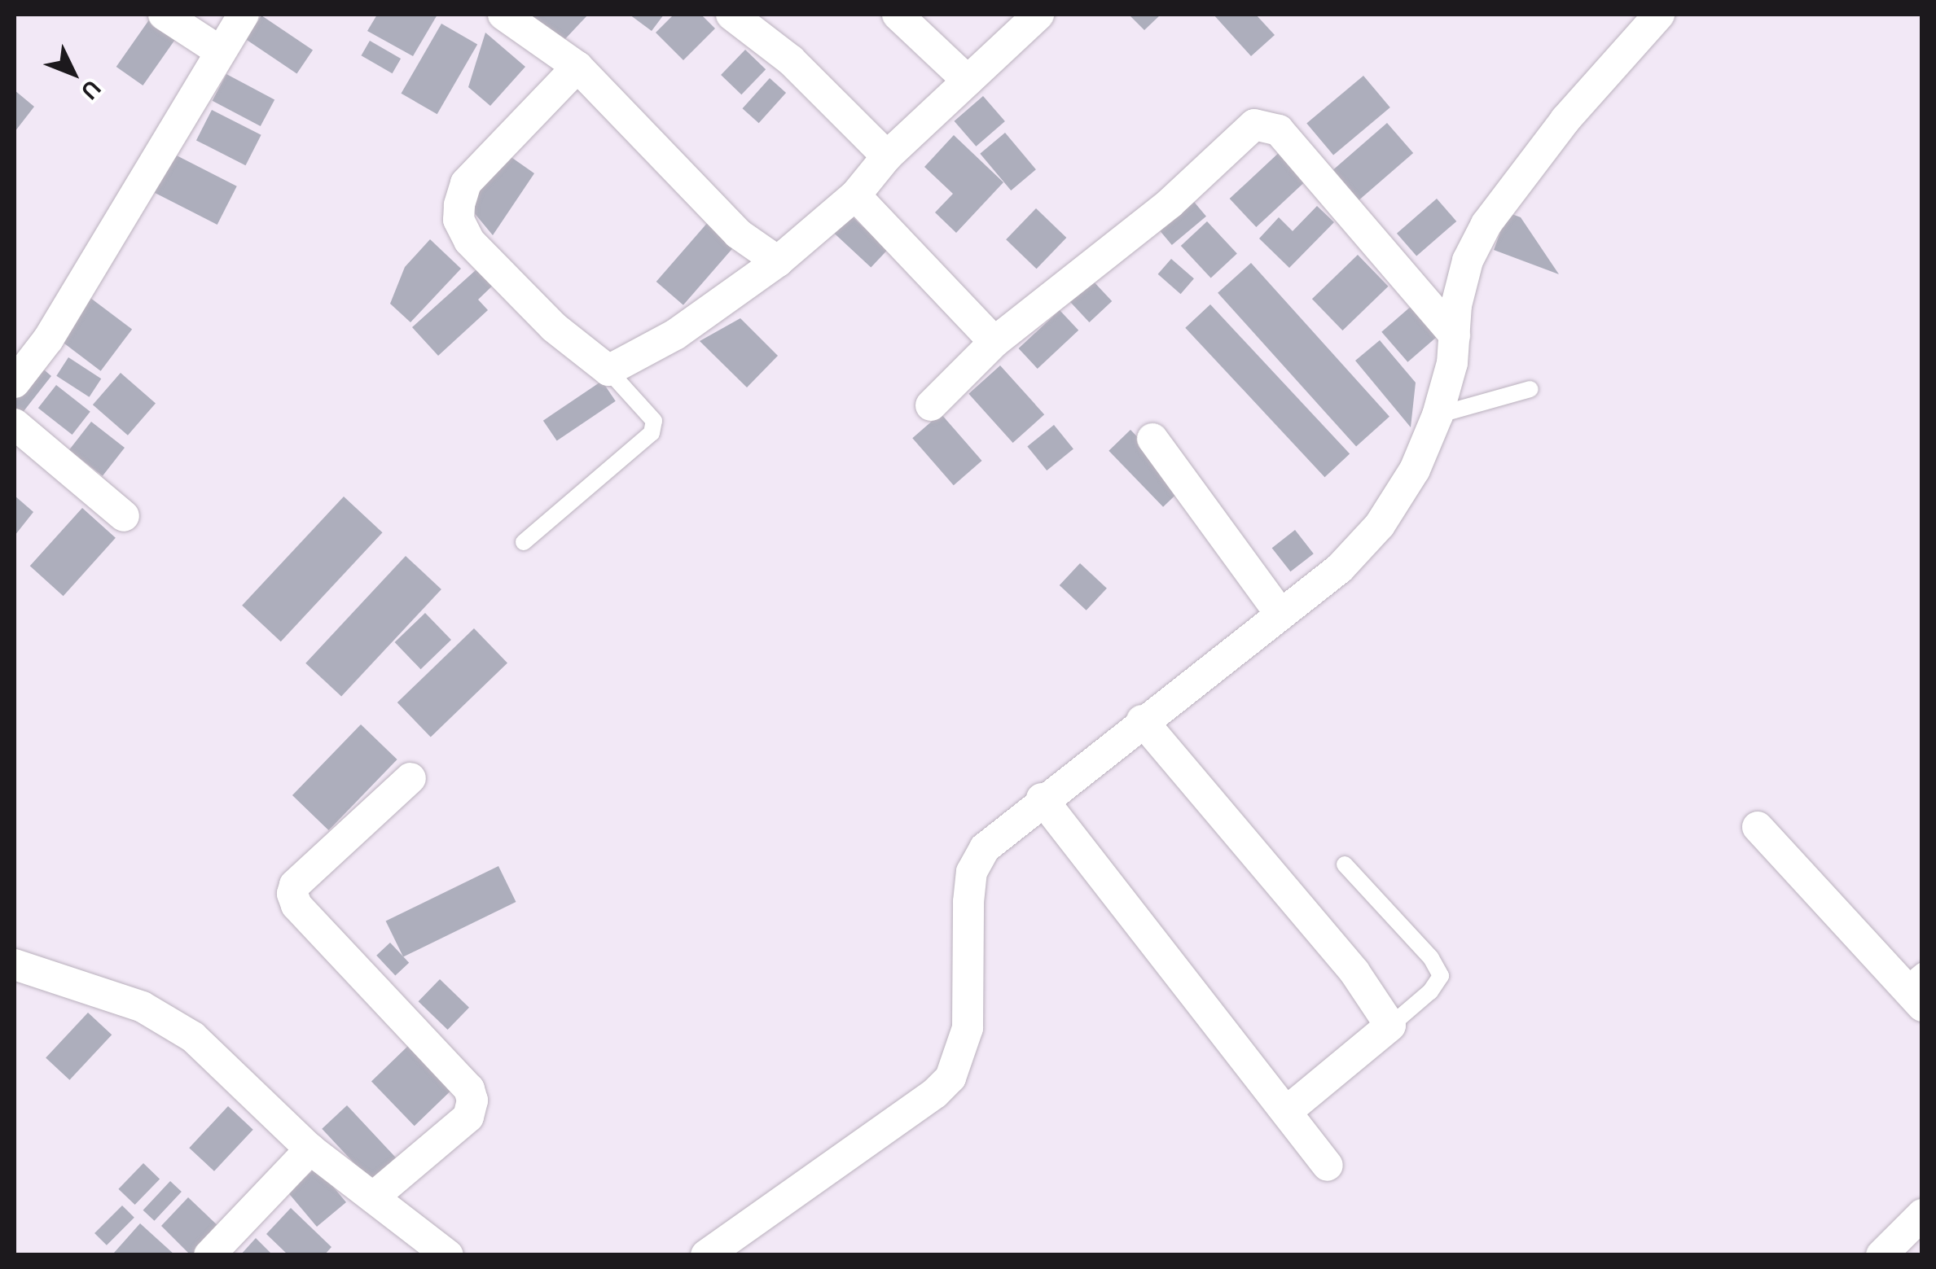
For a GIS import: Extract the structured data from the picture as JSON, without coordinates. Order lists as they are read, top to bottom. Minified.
{"north":"bottom right"}
